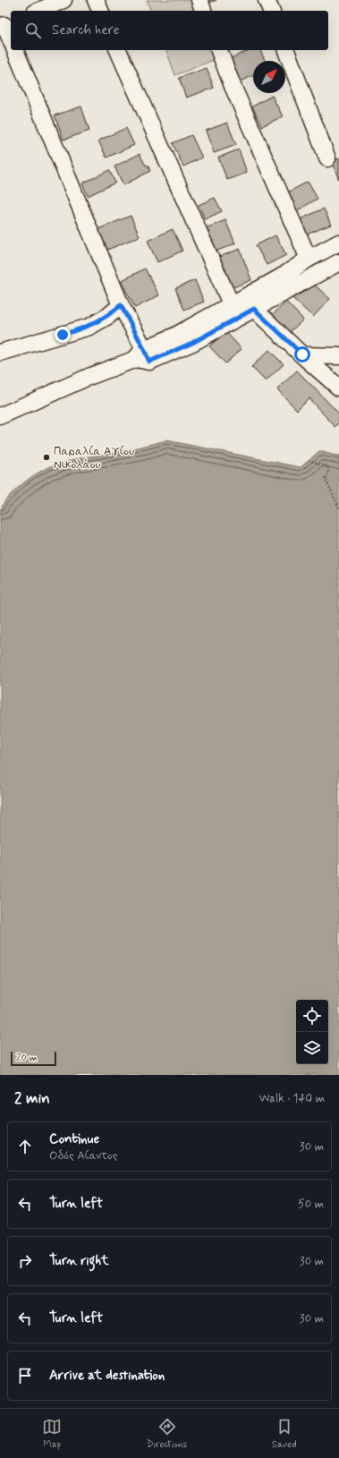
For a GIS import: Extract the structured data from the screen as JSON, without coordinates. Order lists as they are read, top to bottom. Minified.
{"places":["Παραλία Αγίου Νικολάου"],"scale_bar":"20 m","north":"top right","page":{"search":"Search here","scale":"20 m","heading":["2 min","Walk · 140 m"],"list":[["Continue","Οδός Αίαντος","30 m"],["Turn left","50 m"],["Turn right","30 m"],["Turn left","30 m"],"Arrive at destination"],"nav":["Map","Directions","Saved"]}}
